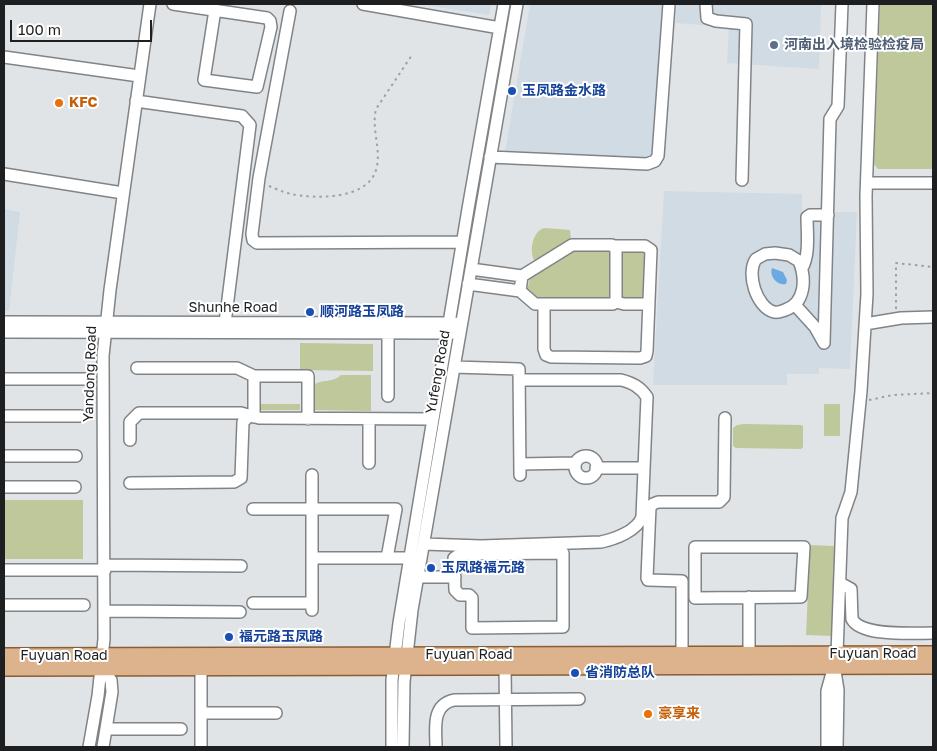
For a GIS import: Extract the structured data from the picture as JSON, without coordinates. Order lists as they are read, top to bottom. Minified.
{"streets":{"main road":["Fuyuan Road"],"street":["Shunhe Road","Yufeng Road","Yandong Road"]},"crossings":[["Shunhe Road","Yufeng Road"],["Shunhe Road","Yandong Road"],["Yufeng Road","Fuyuan Road"],["Yandong Road","Fuyuan Road"]],"places":["河南出入境检验检疫局","玉凤路金水路","KFC","顺河路玉凤路","玉凤路福元路","福元路玉凤路","省消防总队","豪享来"],"scale_bar":"100 m"}
